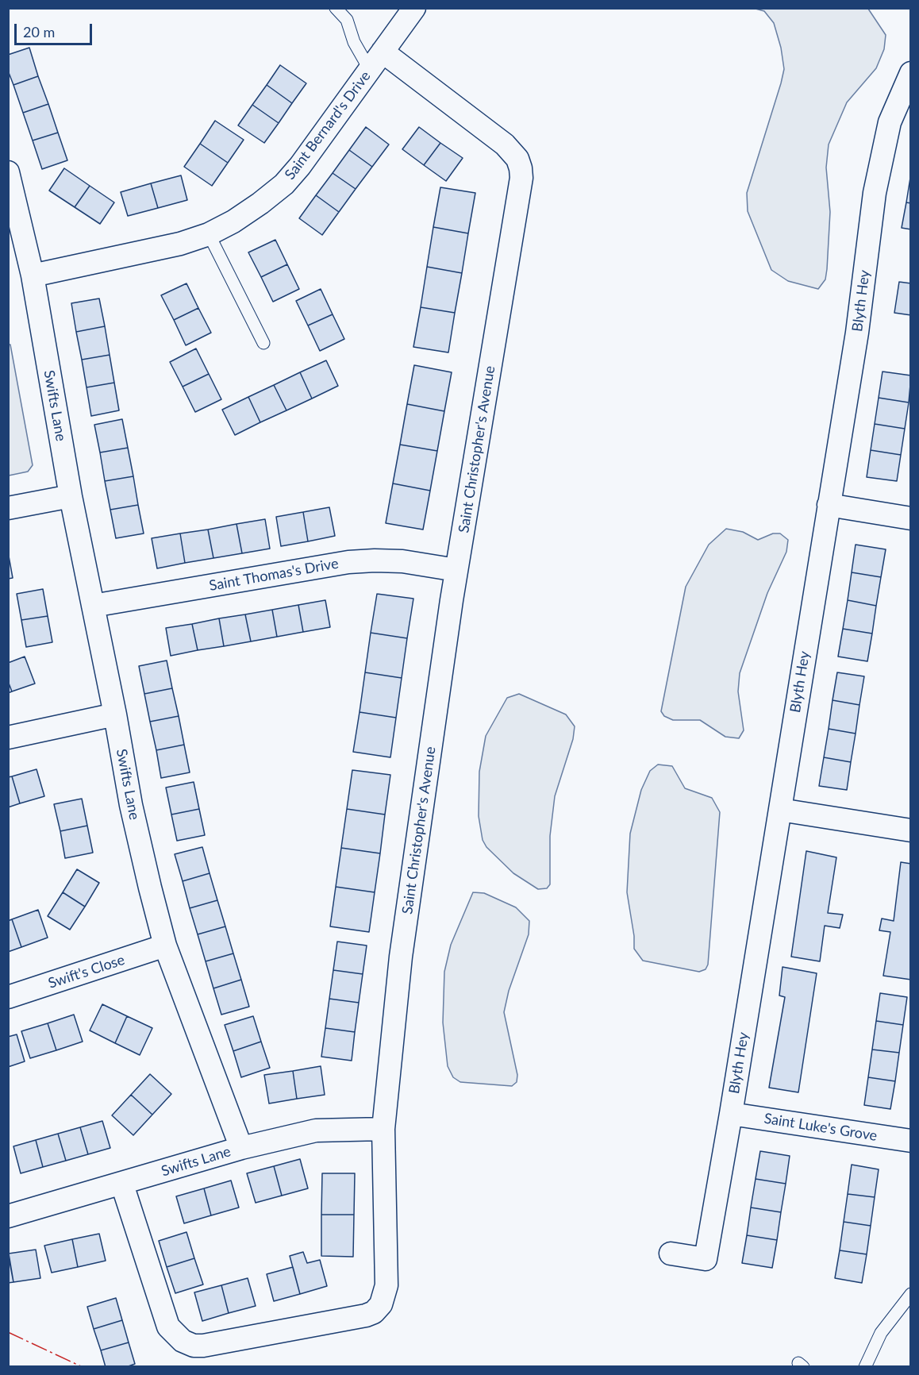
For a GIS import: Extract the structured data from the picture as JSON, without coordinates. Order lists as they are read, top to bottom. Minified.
{"streets":{"street":["Saint Bernard's Drive","Blyth Hey","Swifts Lane","Saint Christopher's Avenue","Saint Thomas's Drive","Swift's Close","Saint Luke's Grove"]},"crossings":[["Saint Bernard's Drive","Swifts Lane"],["Saint Bernard's Drive","Saint Christopher's Avenue"],["Blyth Hey","Saint Luke's Grove"],["Swifts Lane","Saint Christopher's Avenue"],["Swifts Lane","Saint Thomas's Drive"],["Swifts Lane","Swift's Close"],["Saint Christopher's Avenue","Saint Thomas's Drive"]],"scale_bar":"20 m"}
